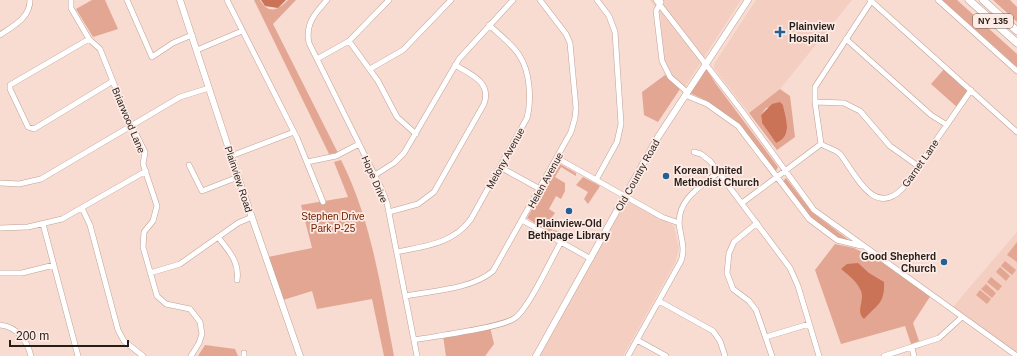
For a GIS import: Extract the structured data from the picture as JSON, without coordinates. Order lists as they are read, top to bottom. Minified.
{"streets":{"highway":["NY 135"],"main road":["Old Country Road","Plainview Road"],"street":["Briarwood Lane","Melony Avenue","Garnet Lane","Hope Drive","Helen Avenue"]},"crossings":[["Melony Avenue","Hope Drive"],["Hope Drive","Helen Avenue"]],"parks":["Stephen Drive Park P-25"],"places":{"health":["Plainview Hospital"],"other":["Korean United Methodist Church","Plainview-Old Bethpage Library","Good Shepherd Church"]},"scale_bar":"200 m"}
